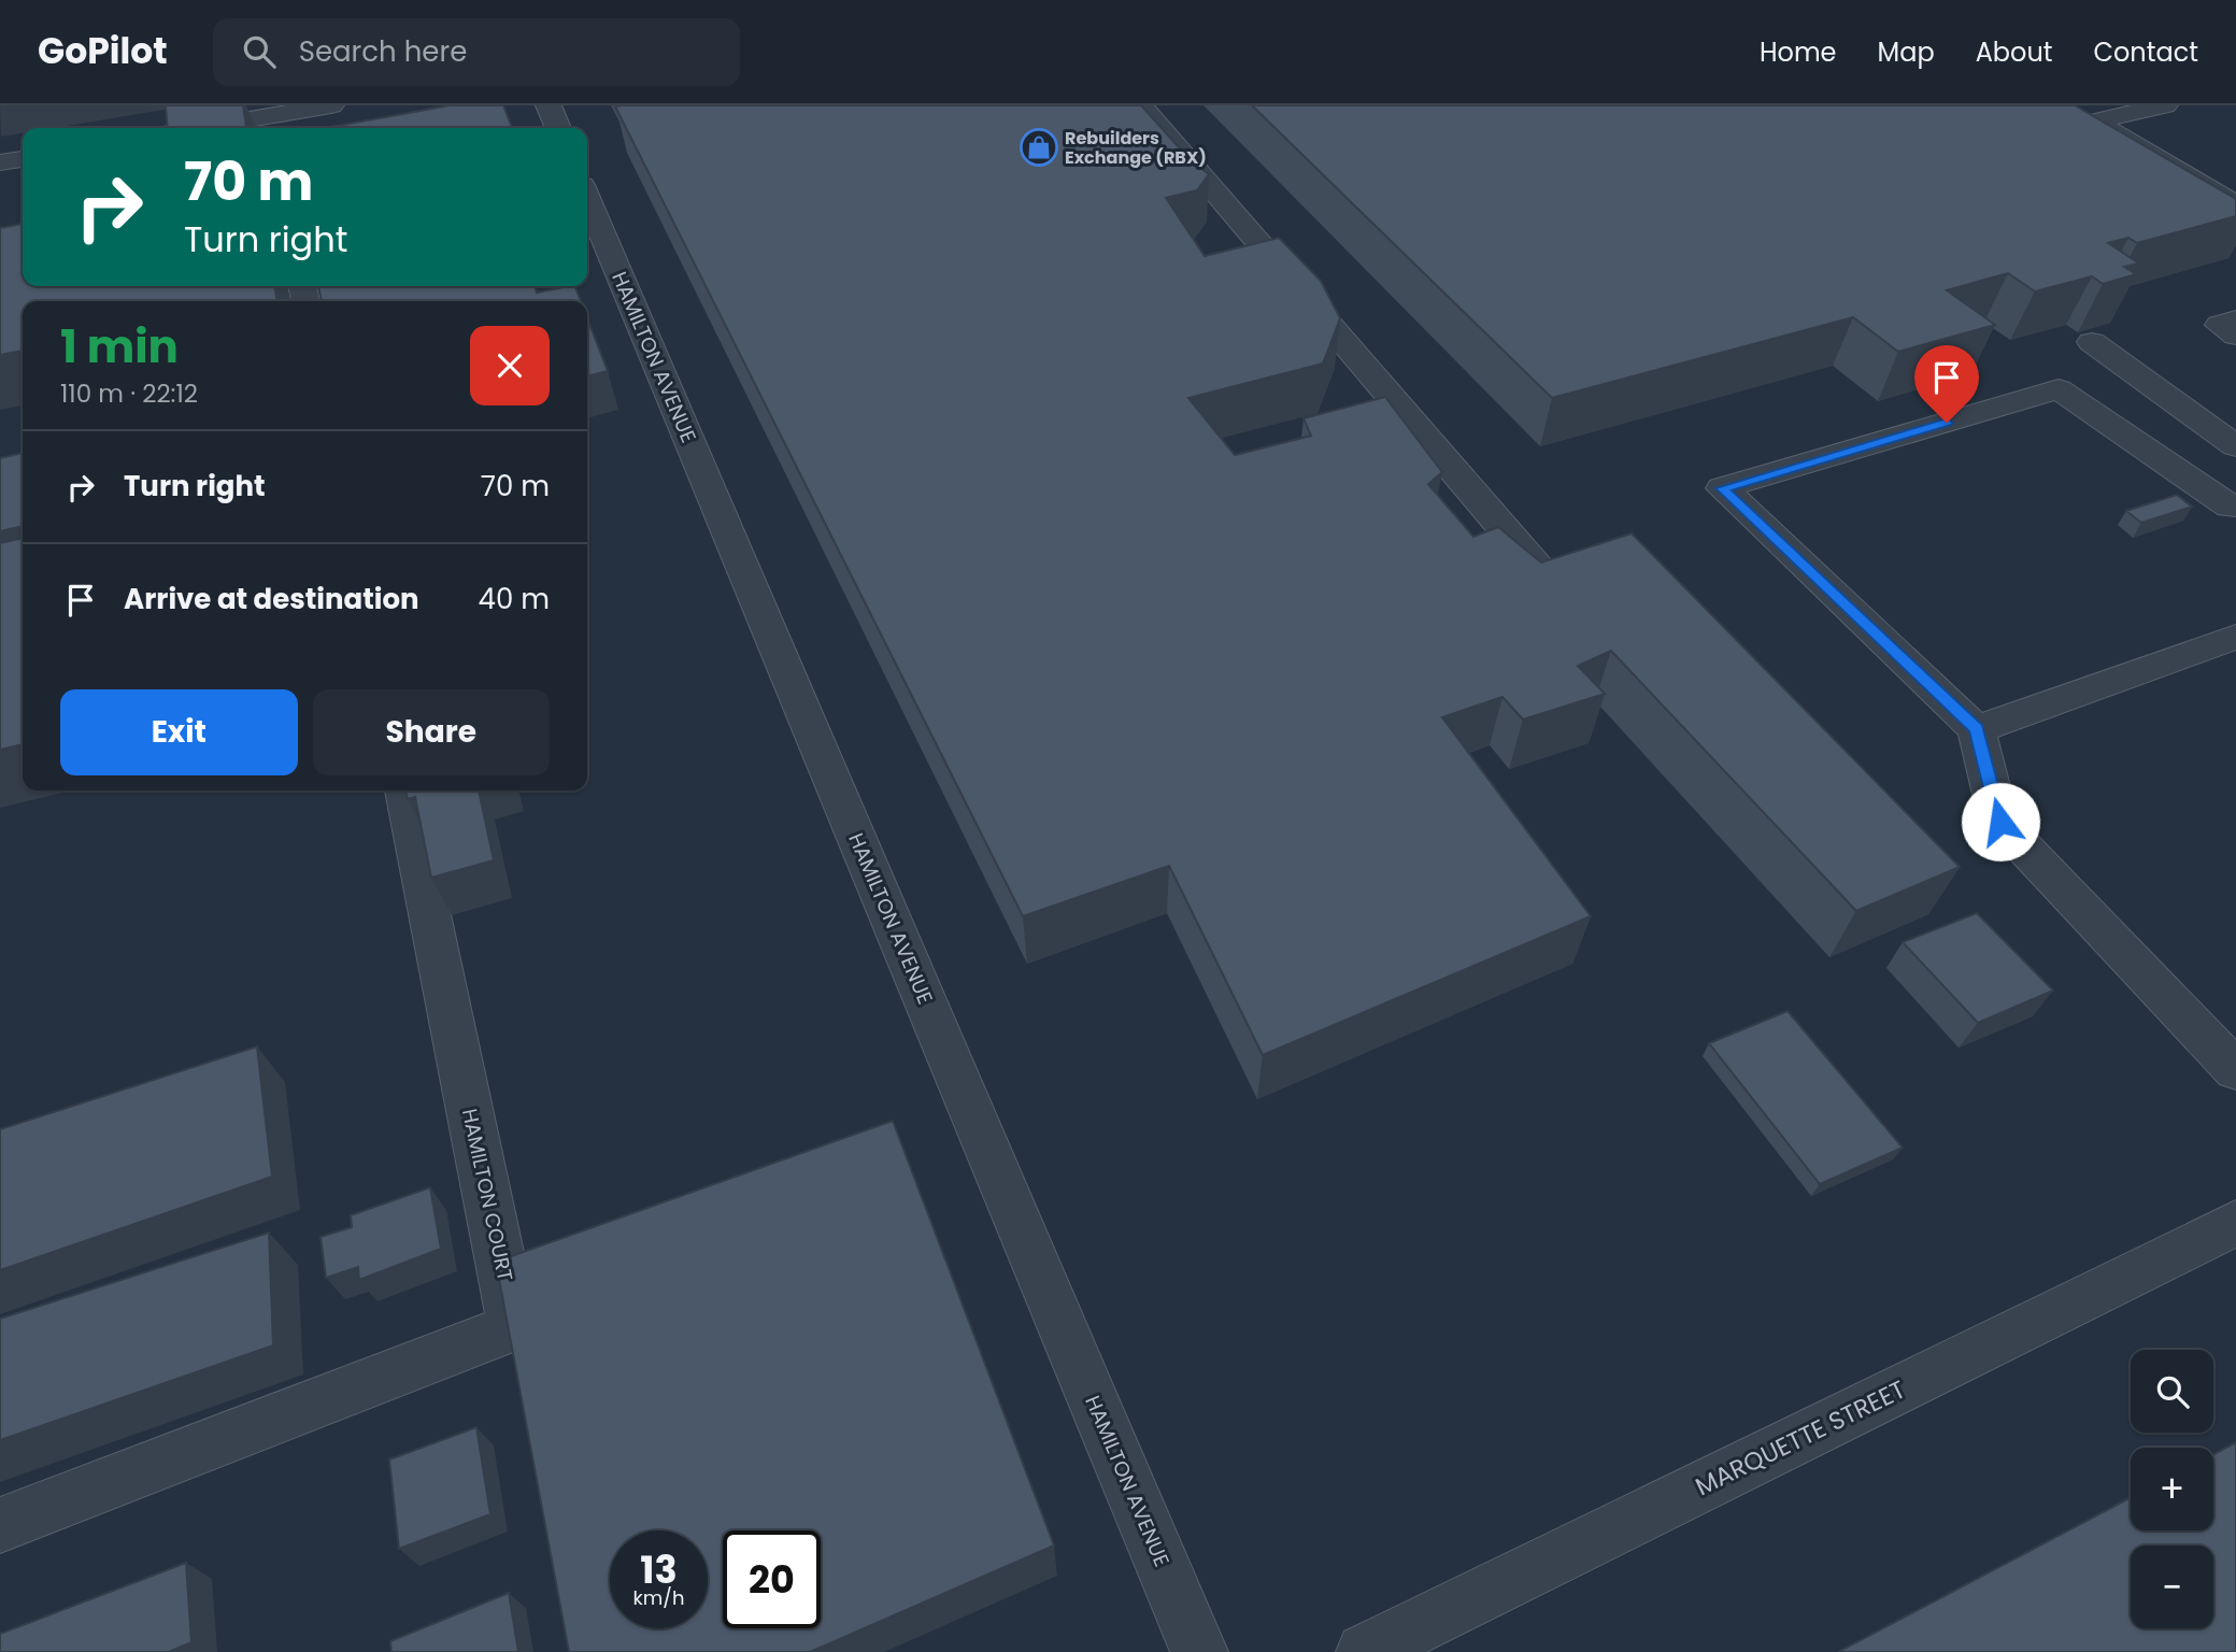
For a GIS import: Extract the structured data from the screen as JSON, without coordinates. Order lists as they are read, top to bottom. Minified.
{"streets":{"street":["HAMILTON AVENUE","HAMILTON COURT","MARQUETTE STREET"]},"places":{"shop":["Rebuilders Exchange (RBX)"]},"page":{"header":"GoPilot","search":"Search here","nav":["Home","Map","About","Contact"],"turn":["70 m","Turn right"],"heading":["1 min","110 m · 22:12"],"list":[{"name":"Turn right","value":"70 m"},{"name":"Arrive at destination","value":"40 m"}],"buttons":["Exit","Share"],"map_buttons":["+","−"],"speed":"13 km/h","limit":"20"}}
